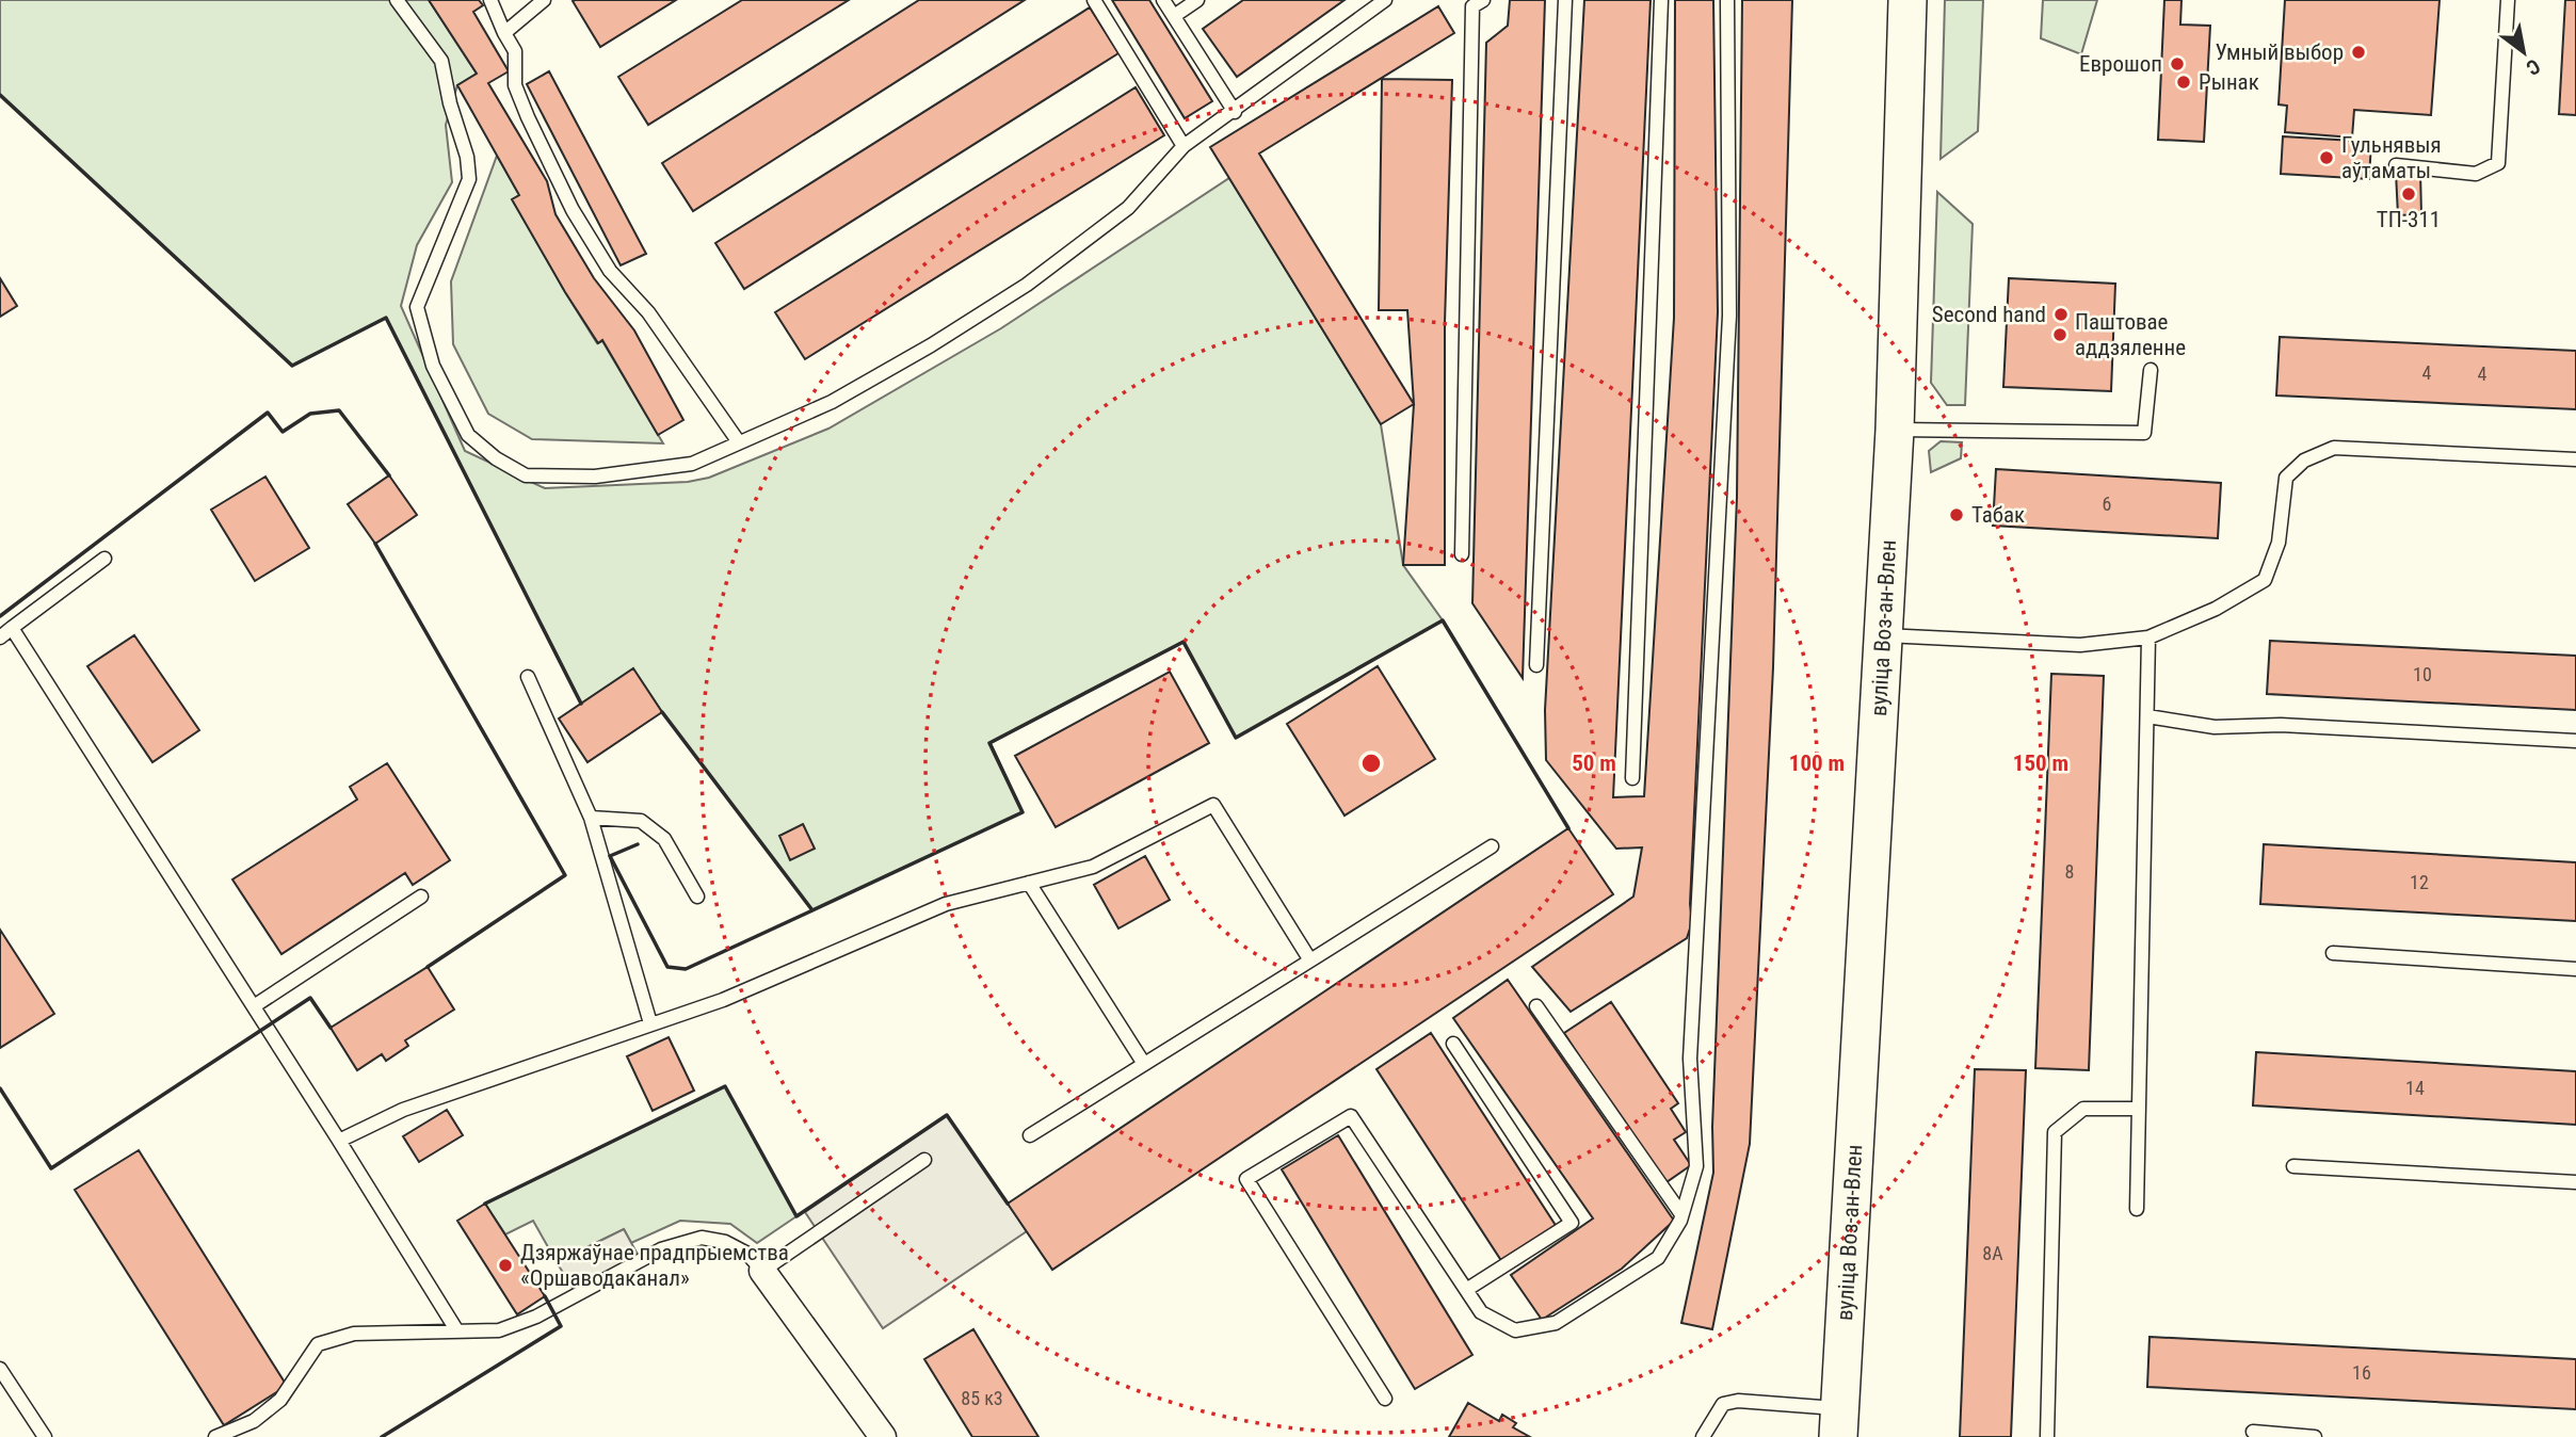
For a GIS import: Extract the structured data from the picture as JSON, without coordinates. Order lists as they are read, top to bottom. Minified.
{"streets":{"main road":["вуліца Воз-ан-Влен"]},"places":["Умный выбор","Еврошоп","Рынак","Гульнявыя аўтаматы","ТП-311","Second hand","Паштовае аддзяленне","Табак","Дзяржаўнае прадпрыемства «Оршаводаканал»"],"house_numbers":["4","4","6","10","8","12","14","8А","16","85 к3"],"north":"bottom right","rings":["50 m","100 m","150 m"]}
